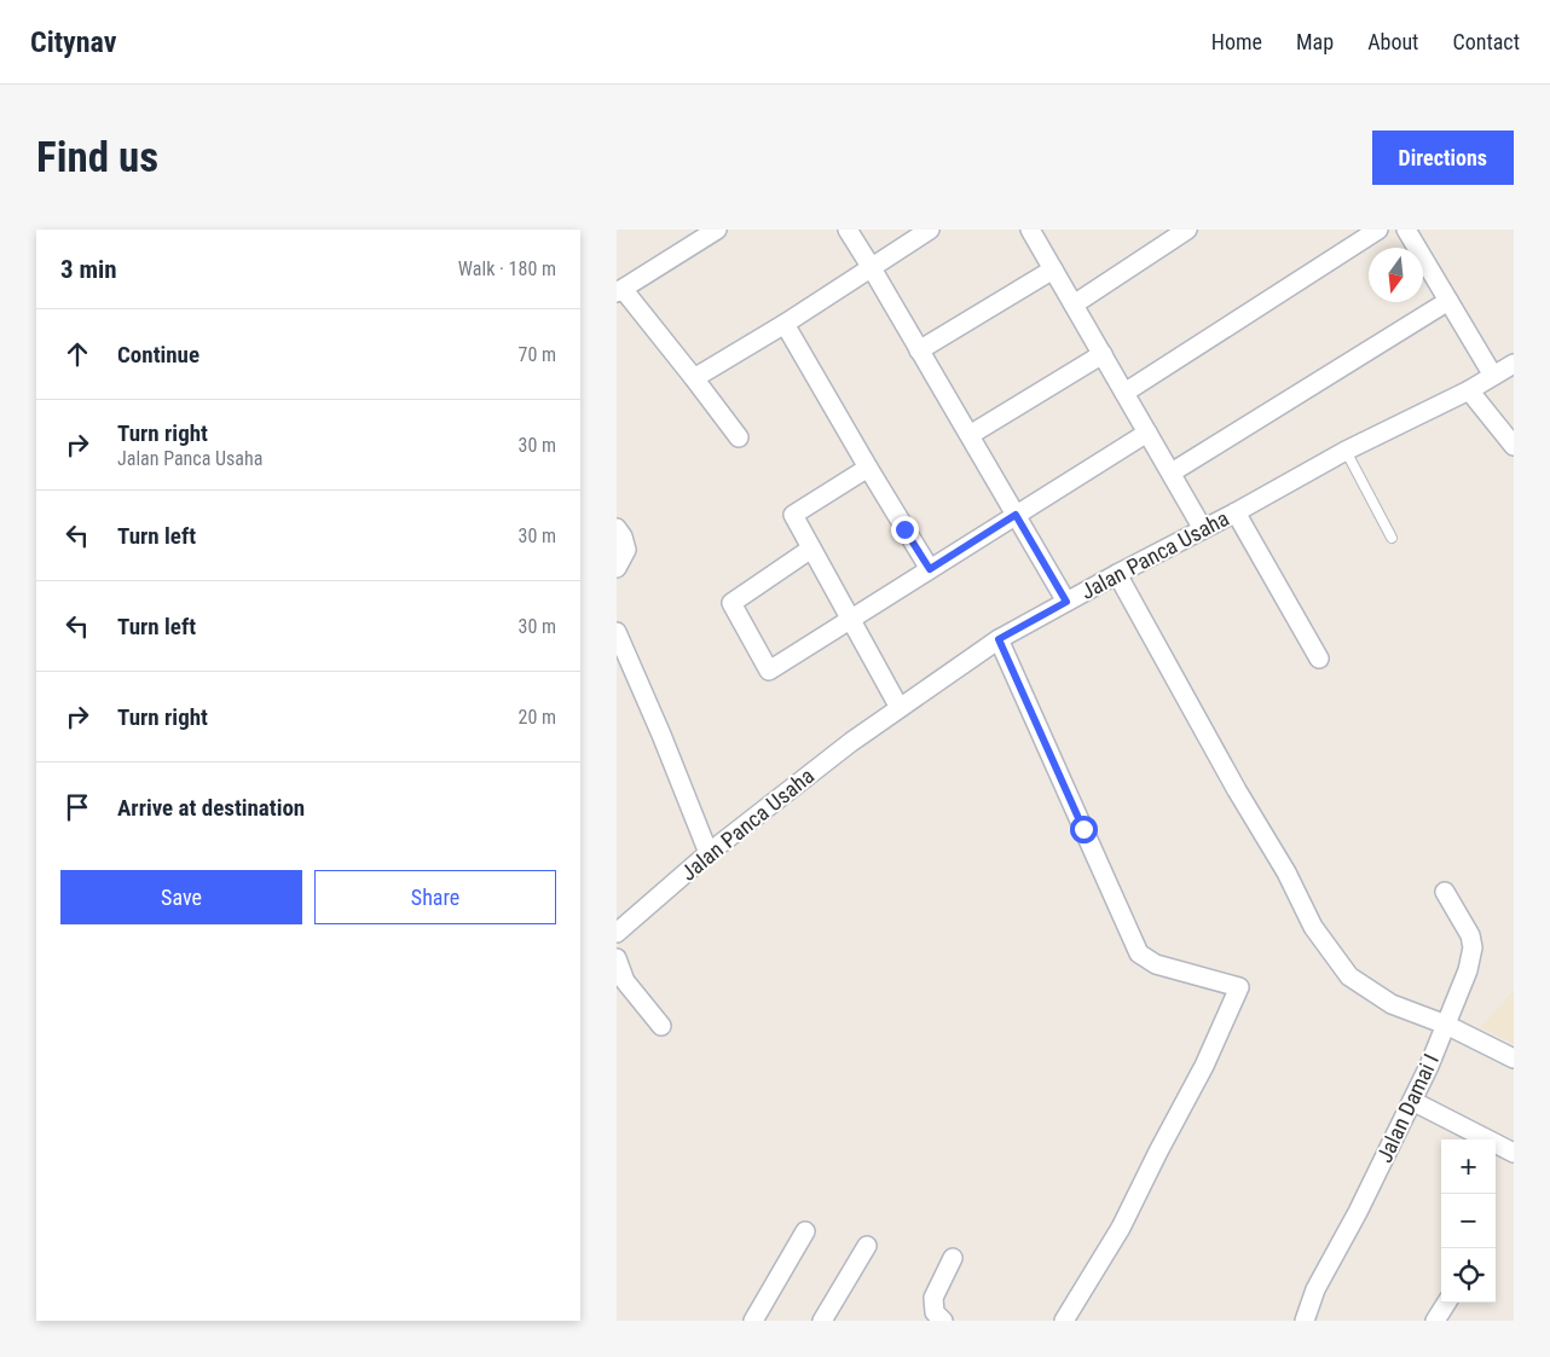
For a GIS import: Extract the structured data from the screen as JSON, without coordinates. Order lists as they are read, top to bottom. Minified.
{"streets":{"street":["Jalan Panca Usaha","Jalan Damai I"]},"north":"bottom","page":{"header":"Citynav","nav":["Home","Map","About","Contact"],"buttons":["Directions",["Save","Share"]],"title":"Find us","heading":["3 min","Walk · 180 m"],"list":[["Continue","70 m"],["Turn right","Jalan Panca Usaha","30 m"],["Turn left","30 m"],["Turn left","30 m"],["Turn right","20 m"],"Arrive at destination"],"map_buttons":["+","−"]}}
